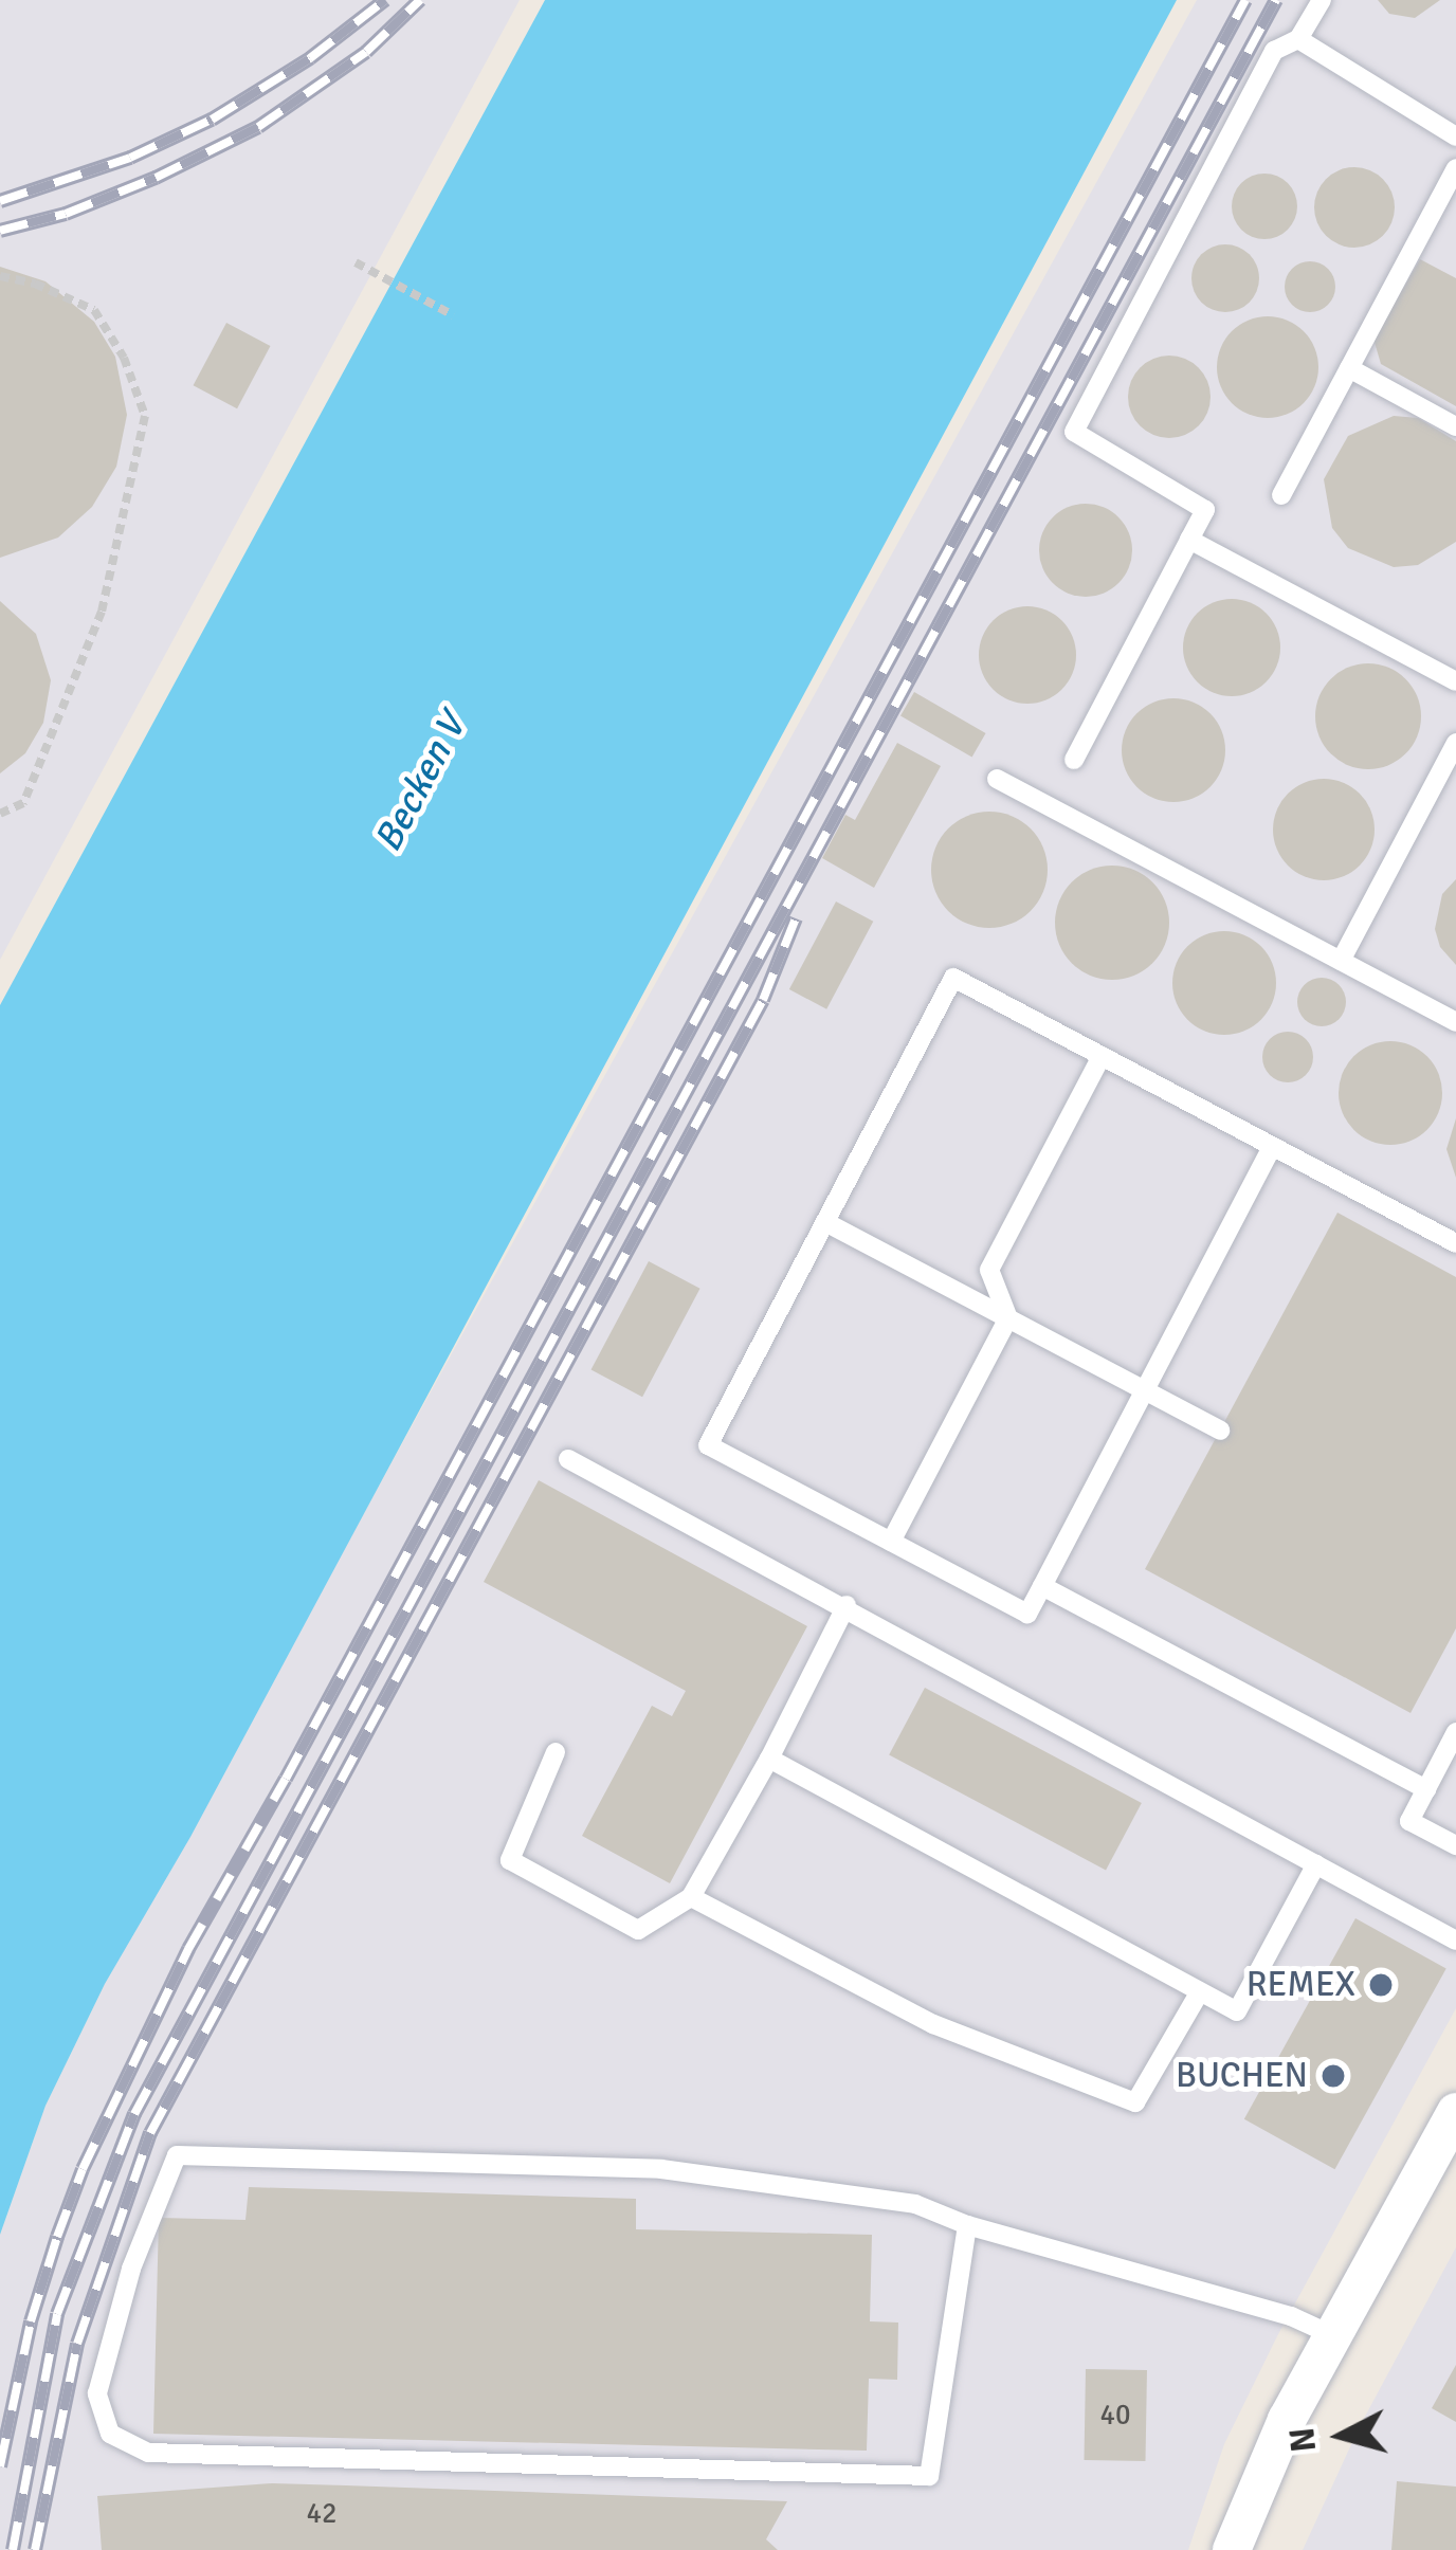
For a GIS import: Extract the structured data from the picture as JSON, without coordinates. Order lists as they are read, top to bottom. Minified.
{"water":["Becken V"],"places":["REMEX","BUCHEN"],"house_numbers":["40","42"],"north":"left"}
